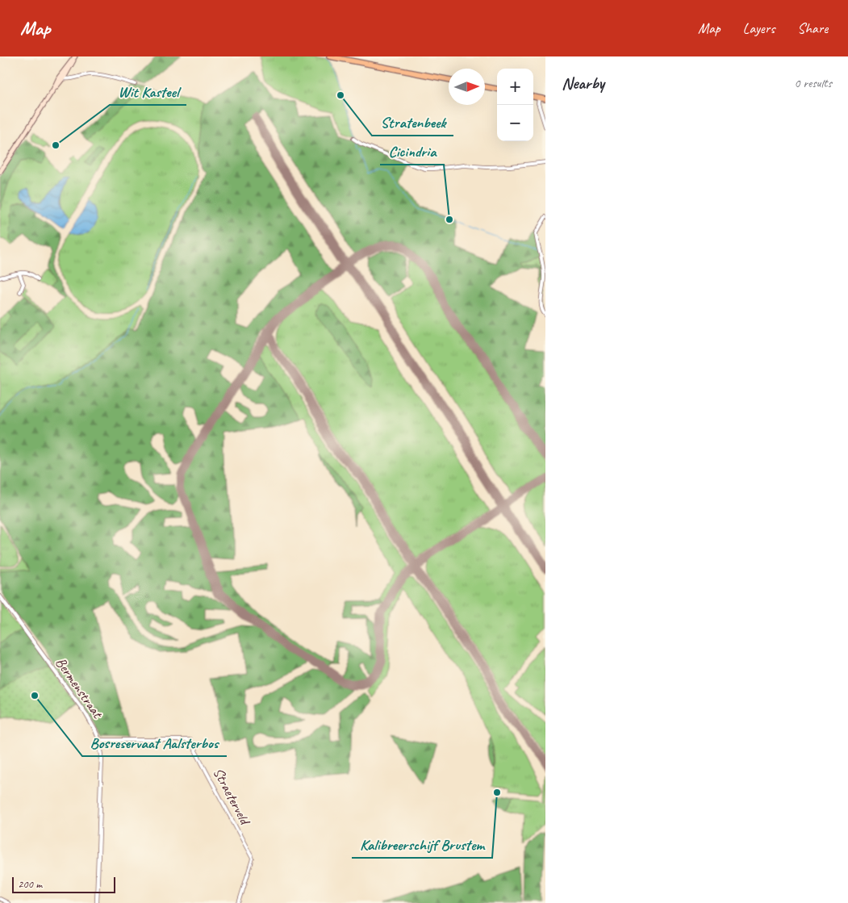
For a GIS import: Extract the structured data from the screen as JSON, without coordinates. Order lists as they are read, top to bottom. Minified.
{"streets":{"street":["Bermenstraat","Straeterveld"]},"crossings":[["Bermenstraat","Straeterveld"]],"places":["Stratenbeek","Wit Kasteel","Cicindria","Bosreservaat Aalsterbos","Kalibreerschijf Brustem"],"scale_bar":"200 m","north":"right","page":{"header":"Map","nav":["Map","Layers","Share"],"heading":["Nearby","0 results"],"map_buttons":["+","−"],"scale":"200 m"}}
